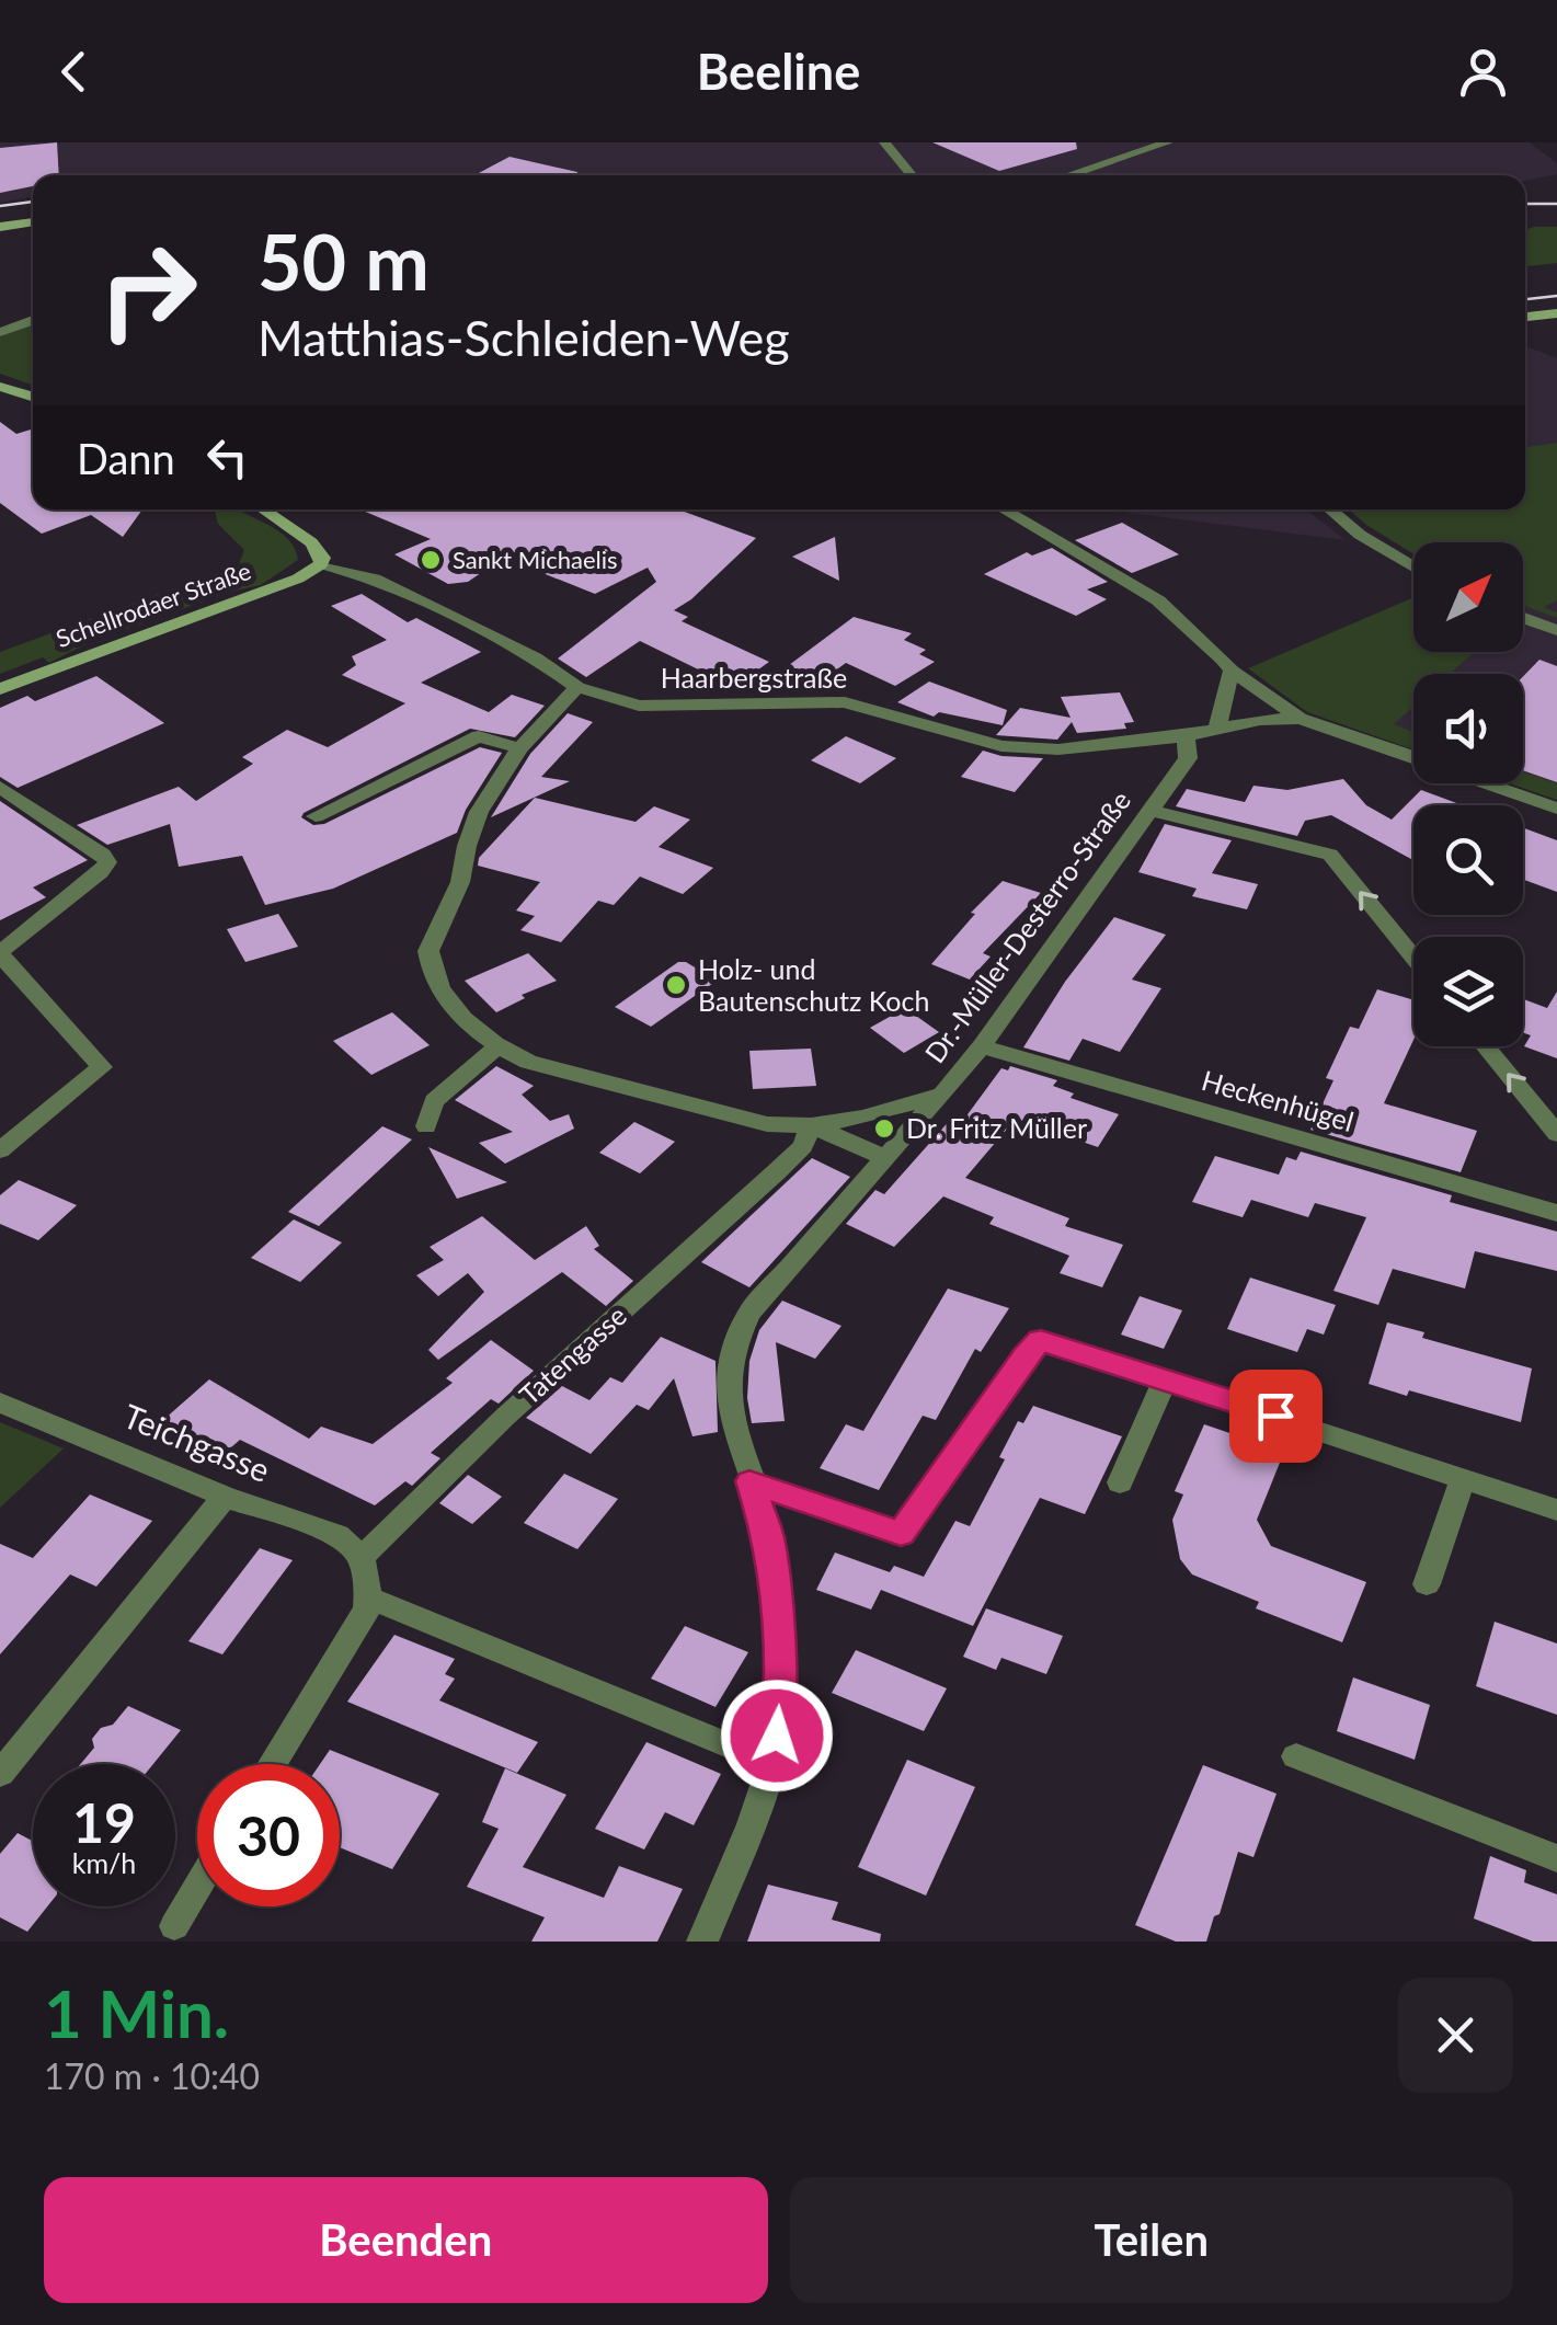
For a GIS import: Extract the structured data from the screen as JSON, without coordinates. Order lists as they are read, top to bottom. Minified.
{"streets":{"street":["Schellrodaer Straße","Haarbergstraße","Dr.-Müller-Desterro-Straße","Heckenhügel","Tatengasse","Teichgasse"]},"crossings":[["Schellrodaer Straße","Haarbergstraße"],["Haarbergstraße","Dr.-Müller-Desterro-Straße"],["Dr.-Müller-Desterro-Straße","Heckenhügel"],["Dr.-Müller-Desterro-Straße","Tatengasse"],["Tatengasse","Teichgasse"]],"places":["Sankt Michaelis","Holz- und Bautenschutz Koch","Dr. Fritz Müller"],"north":"top right","page":{"header":"Beeline","turn":["50 m","Matthias-Schleiden-Weg"],"then":"Dann","speed":"19 km/h","limit":"30","heading":["1 Min.","170 m · 10:40"],"buttons":["Beenden","Teilen"]}}
